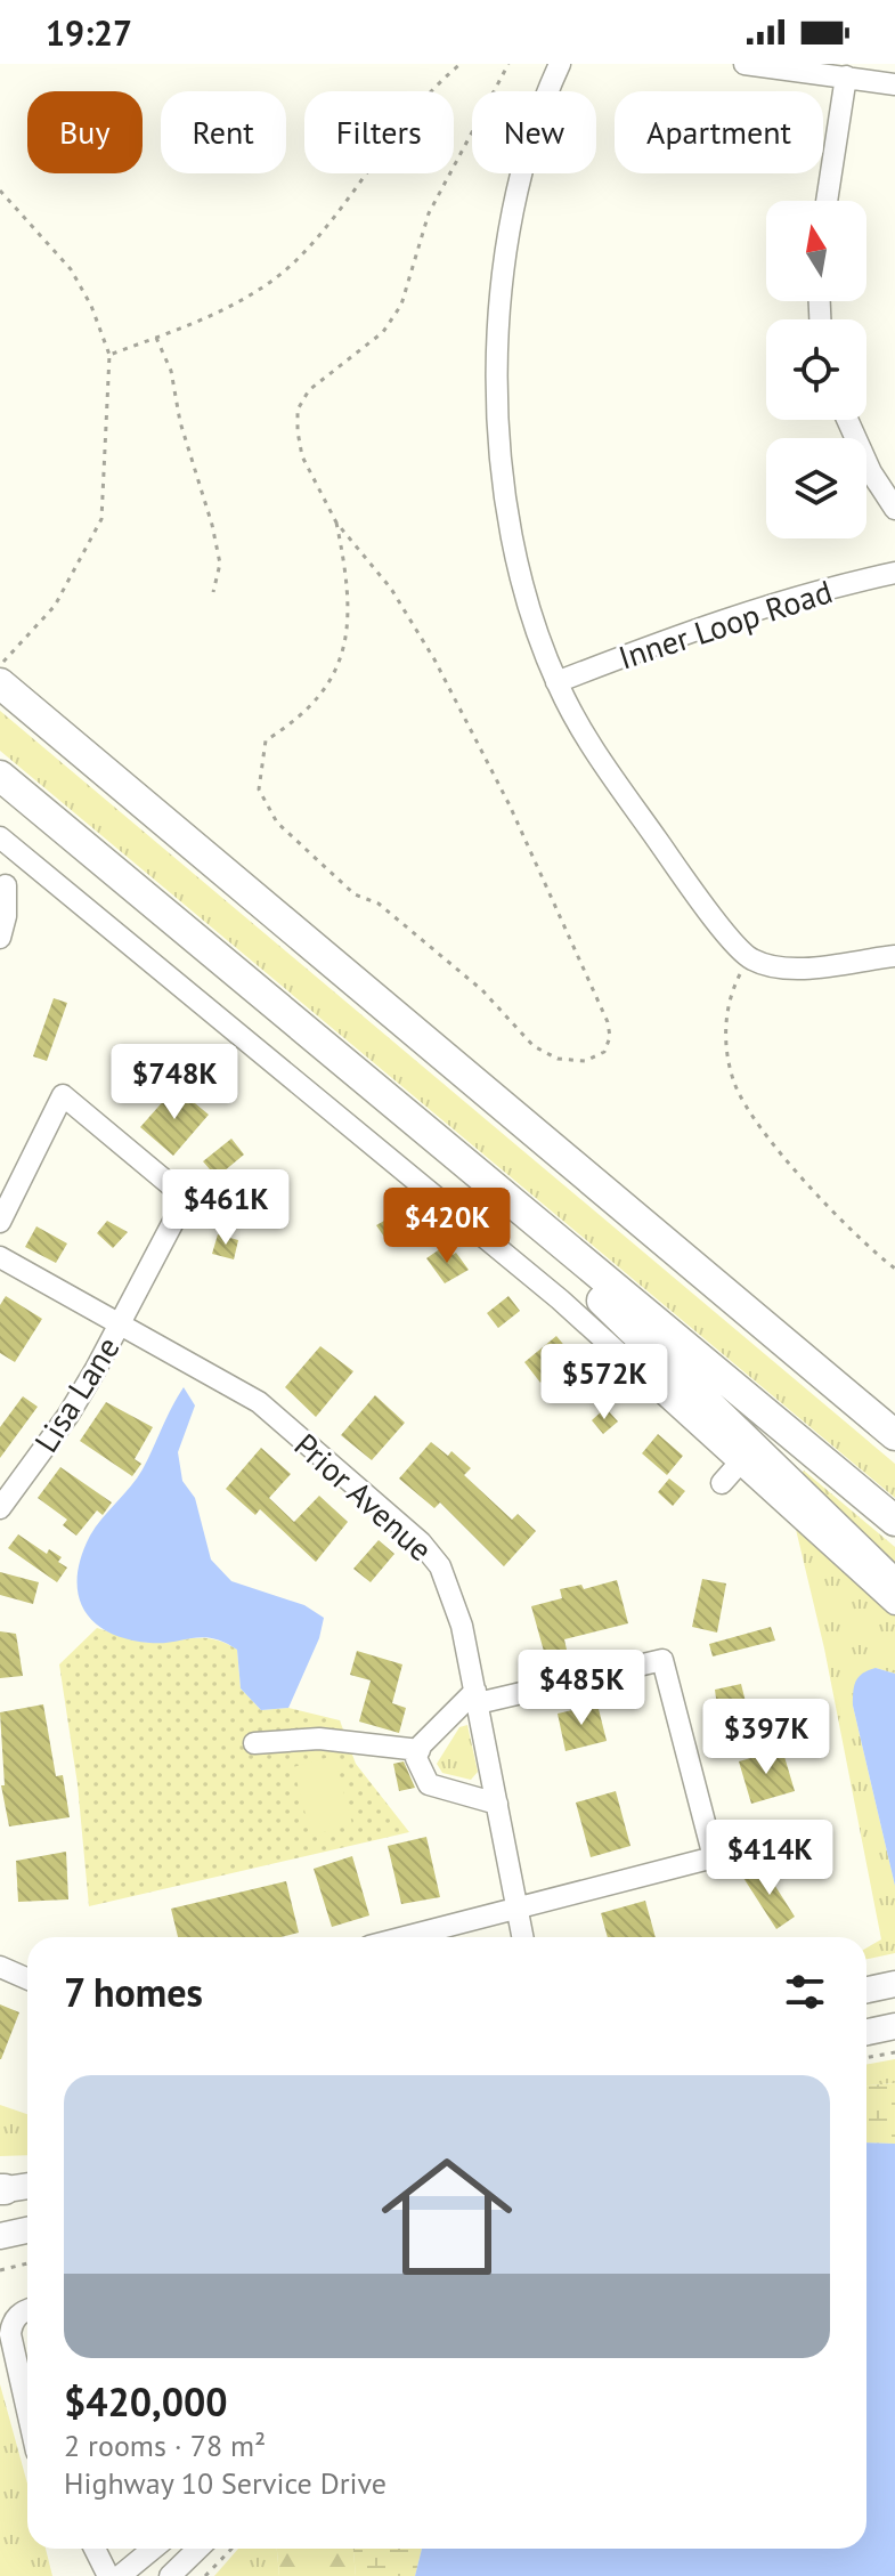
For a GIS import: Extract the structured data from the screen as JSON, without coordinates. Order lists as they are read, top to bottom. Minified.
{"streets":{"street":["Inner Loop Road","Lisa Lane","Prior Avenue"]},"crossings":[["Lisa Lane","Prior Avenue"]],"north":"top","page":{"status":"19:27","chip":["Buy","Rent","Filters","New","Apartment"],"price":["$748K","$461K","$420K","$572K","$485K","$397K","$414K"],"heading":"7 homes","list":[{"name":"$420,000","note":"2 rooms · 78 m² · Highway 10 Service Drive"}]}}
